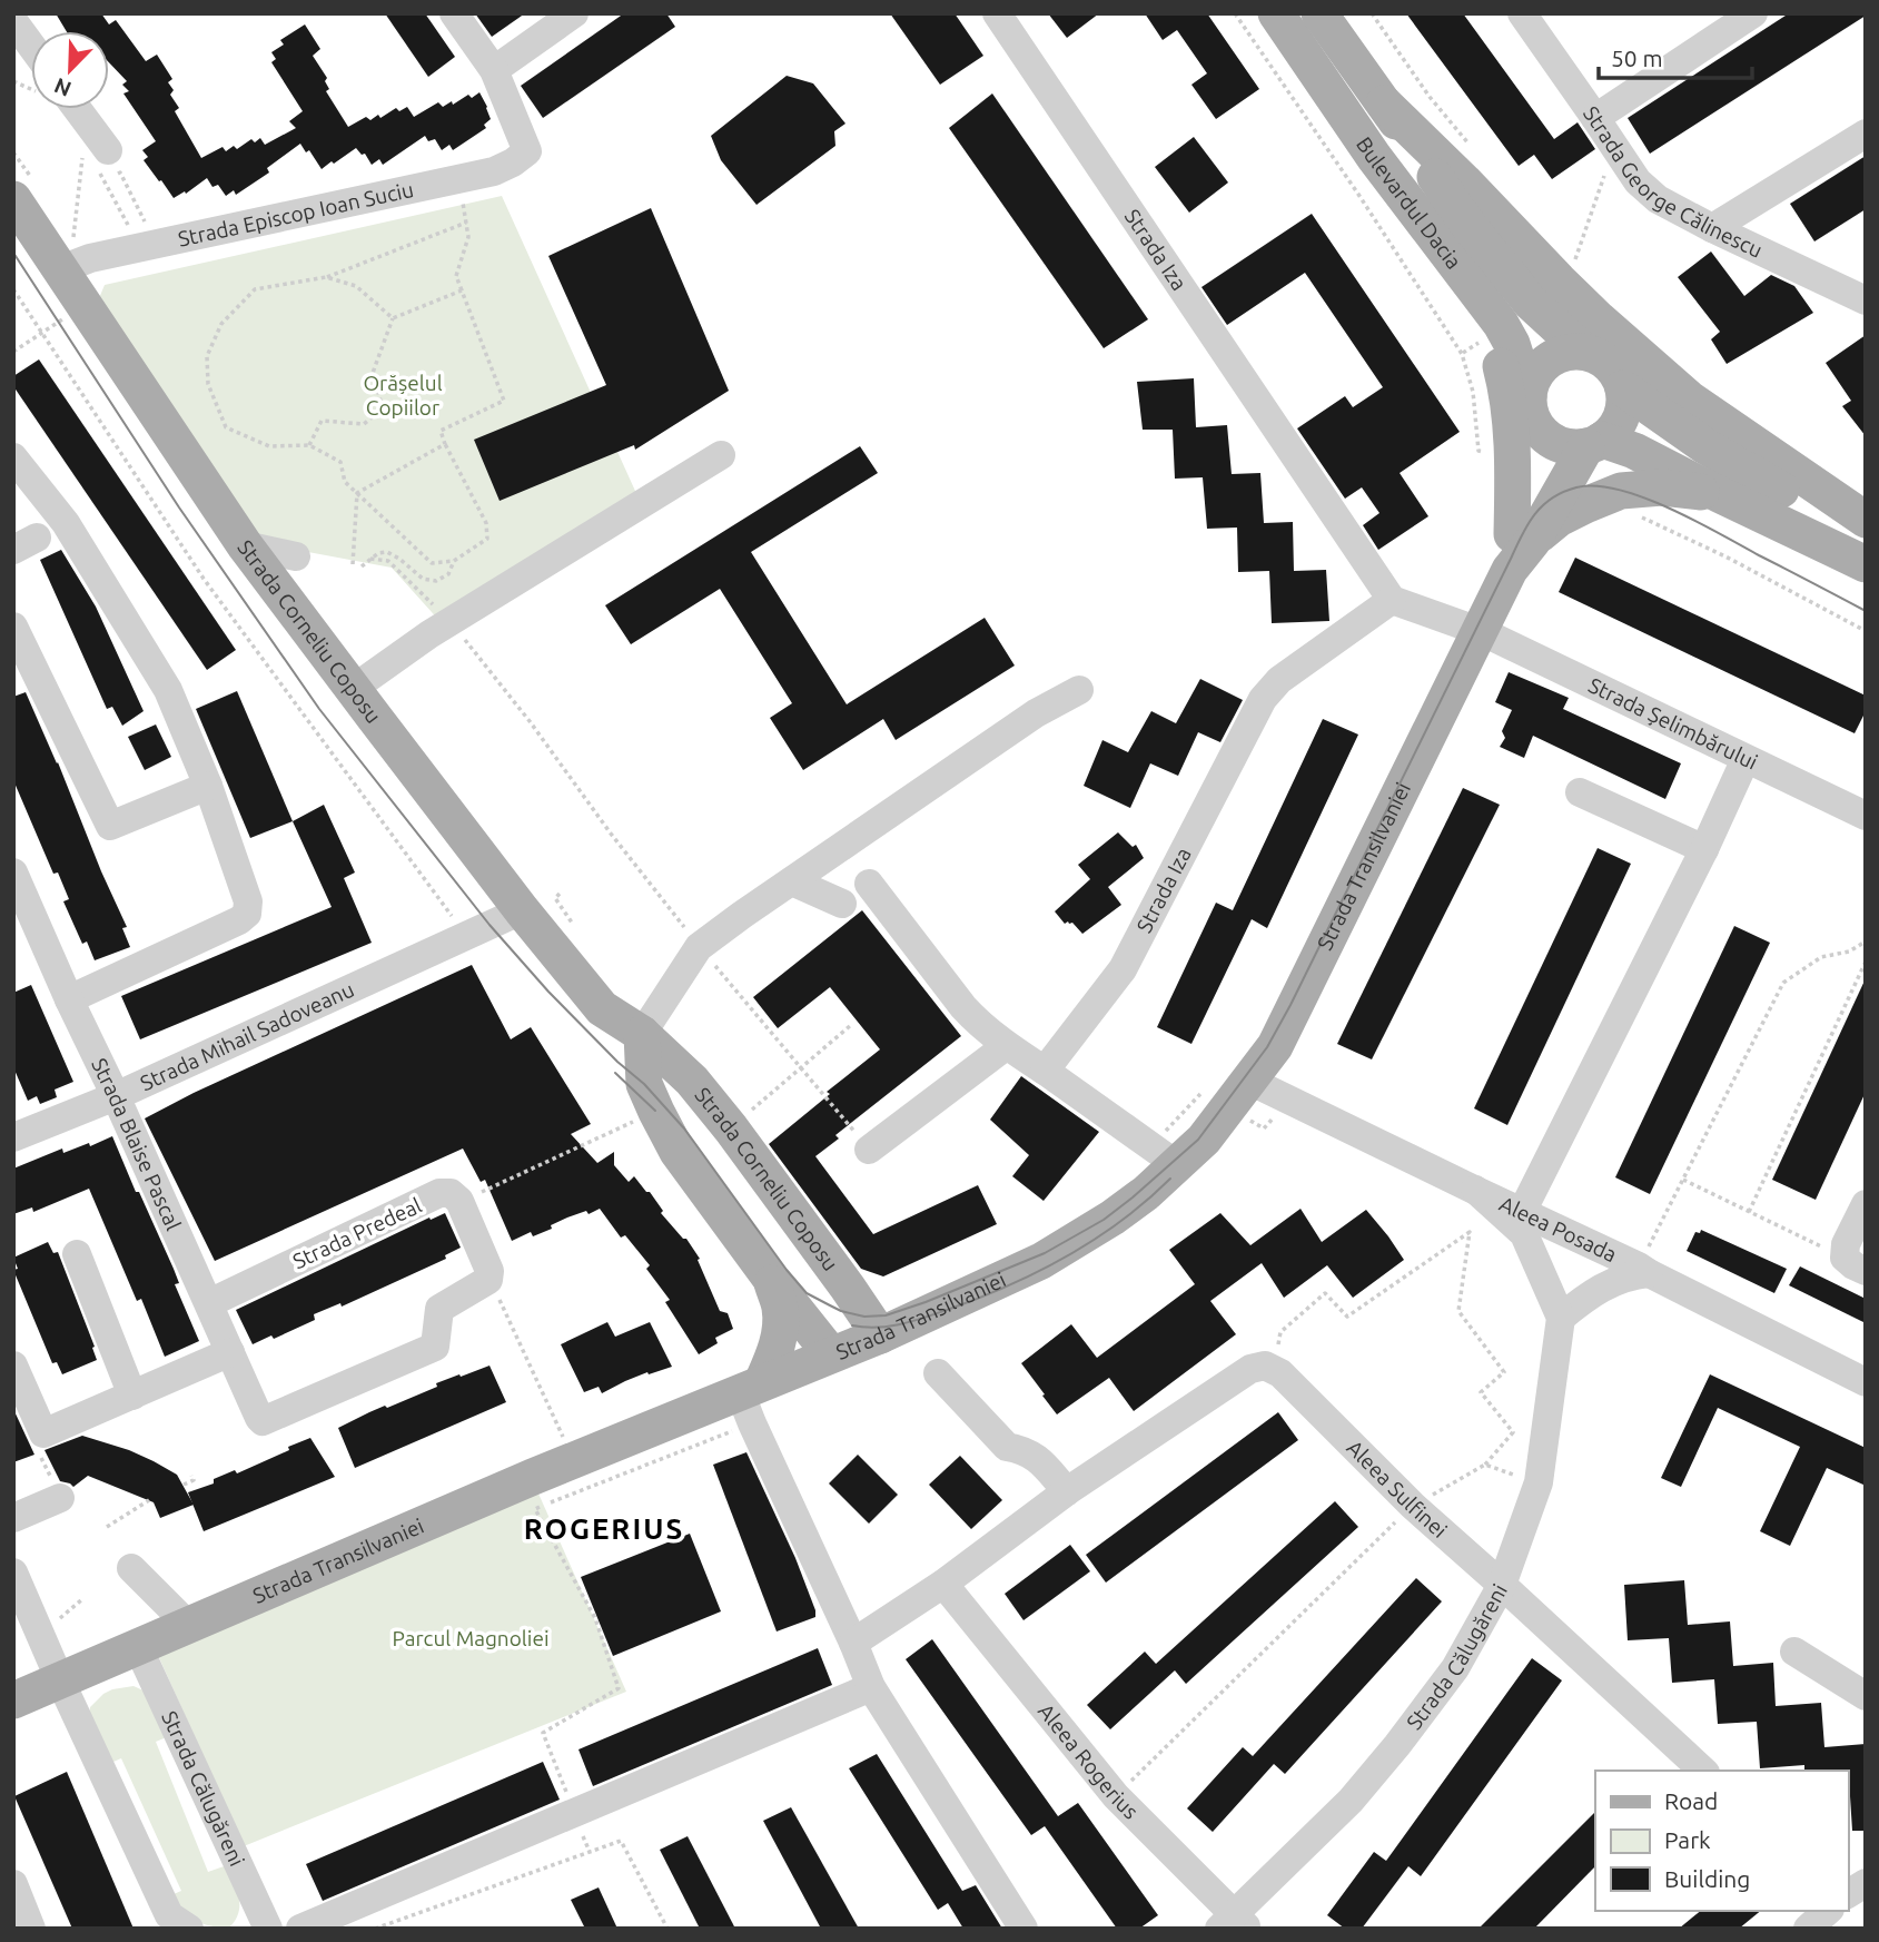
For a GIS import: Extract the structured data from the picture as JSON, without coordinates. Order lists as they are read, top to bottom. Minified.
{"streets":{"main road":["Bulevardul Dacia","Strada Corneliu Coposu","Strada Transilvaniei"],"street":["Strada George Călinescu","Strada Episcop Ioan Suciu","Strada Iza","Strada Șelimbărului","Strada Mihail Sadoveanu","Strada Blaise Pascal","Aleea Posada","Strada Predeal","Aleea Sulfinei","Strada Călugăreni","Aleea Rogerius"]},"crossings":[["Bulevardul Dacia","Strada Transilvaniei"],["Strada Episcop Ioan Suciu","Strada Corneliu Coposu"],["Strada Corneliu Coposu","Strada Transilvaniei"],["Strada Corneliu Coposu","Strada Mihail Sadoveanu"],["Strada Șelimbărului","Strada Transilvaniei"],["Strada Transilvaniei","Aleea Posada"],["Strada Transilvaniei","Strada Călugăreni"],["Strada Mihail Sadoveanu","Strada Blaise Pascal"],["Strada Blaise Pascal","Strada Predeal"],["Aleea Sulfinei","Strada Călugăreni"],["Strada Călugăreni","Aleea Rogerius"]],"districts":["ROGERIUS"],"parks":["Orășelul Copiilor","Parcul Magnoliei"],"legend":["Road","Park","Building"],"scale_bar":"50 m","north":"bottom left"}
